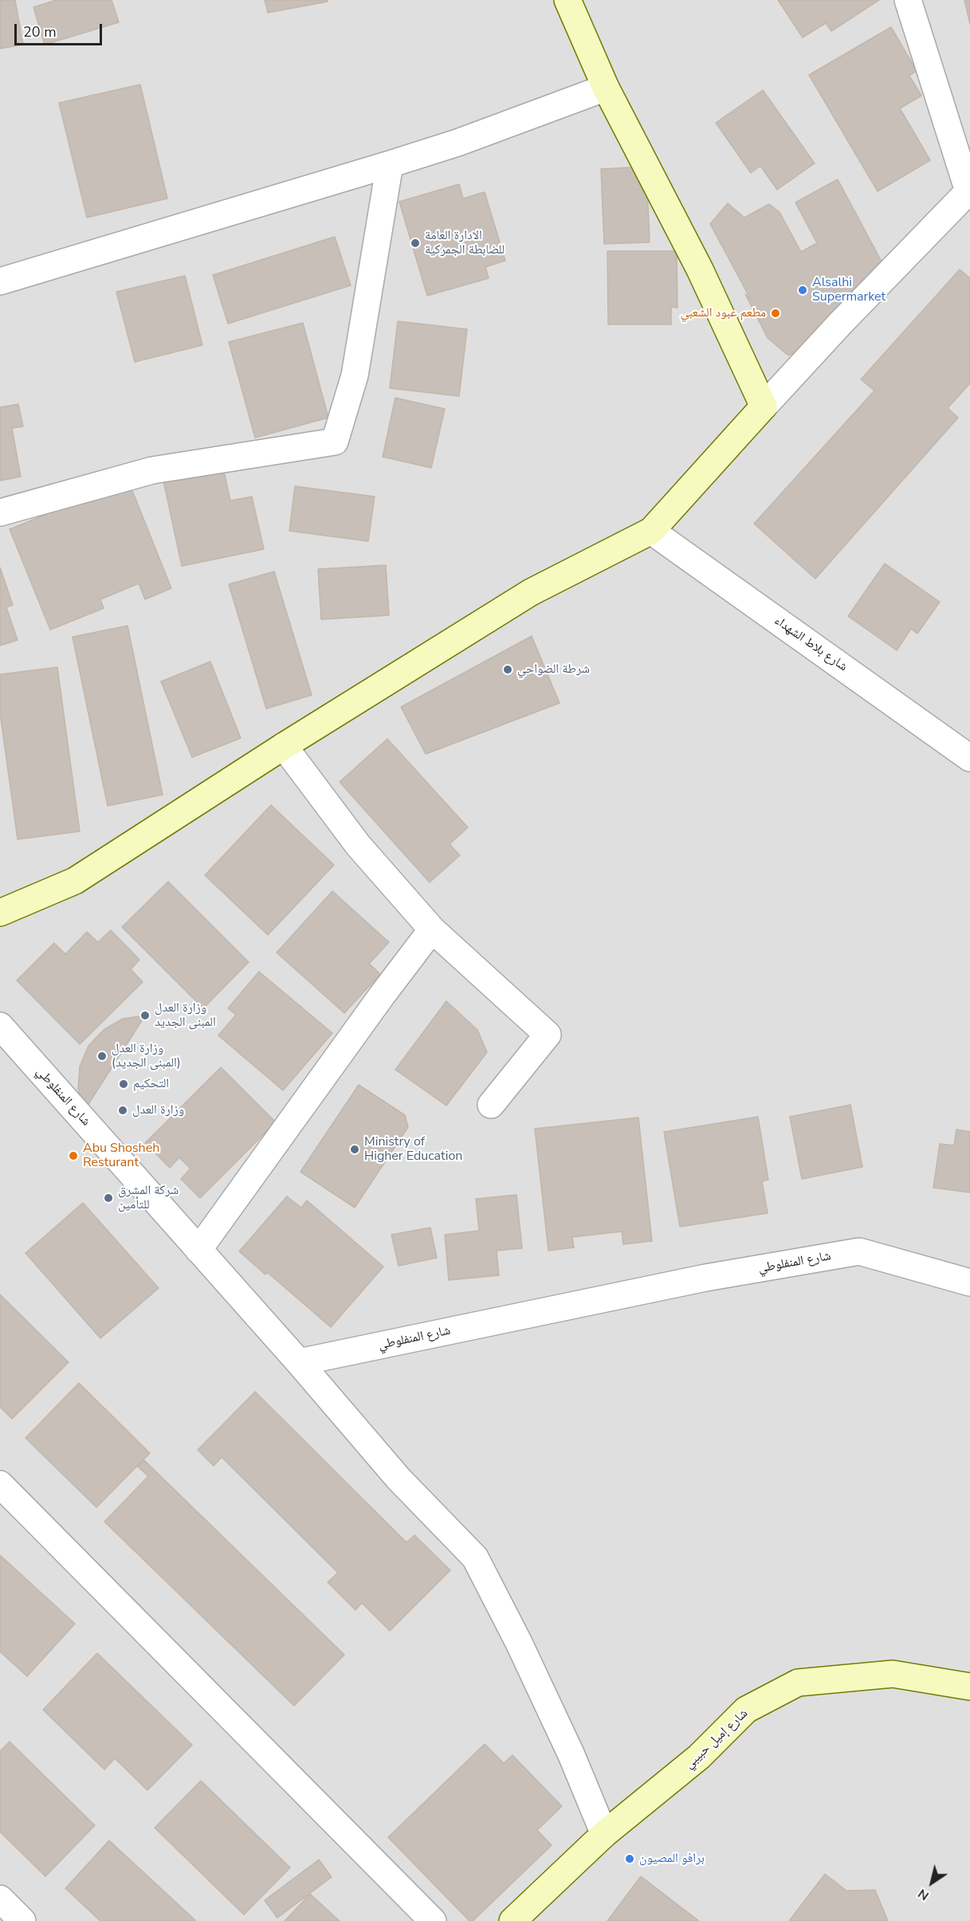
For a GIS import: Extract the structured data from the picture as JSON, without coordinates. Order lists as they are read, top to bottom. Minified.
{"streets":{"street":["شارع بلاط الشهداء","شارع المنفلوطي","شارع إميل حبيبي"]},"places":["الادارة العامة للضابطة الجمركية","Alsalhi Supermarket","مطعم عبود الشعبي","شرطة الضواحي","وزارة العدل المبنى الجديد","وزارة العدل (المبنى الجديد)","التحكيم","وزارة العدل","Ministry of Higher Education","Abu Shosheh Resturant","شركة المشرق للتأمين","برافو المصيون"],"scale_bar":"20 m","north":"bottom left"}
